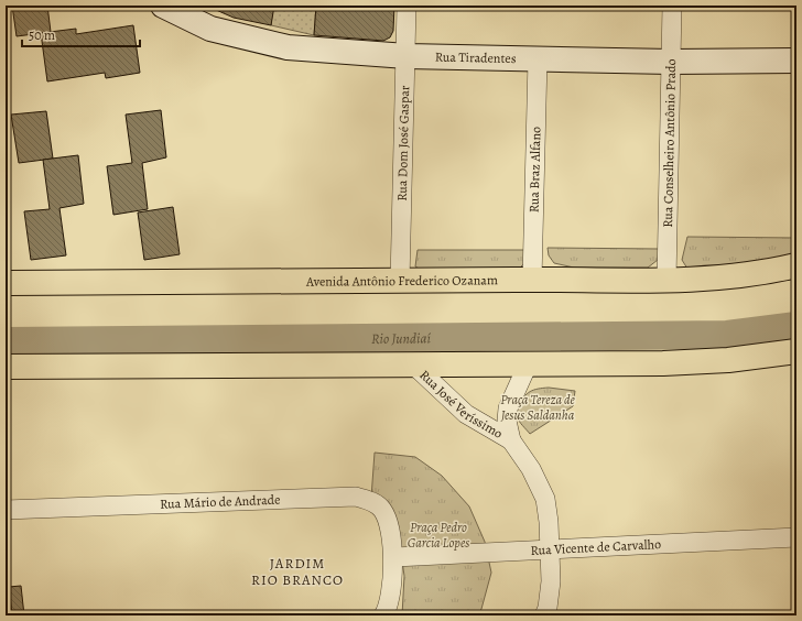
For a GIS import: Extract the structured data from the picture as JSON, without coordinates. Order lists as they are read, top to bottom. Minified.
{"streets":{"main road":["Avenida Antônio Frederico Ozanam"],"street":["Rua Tiradentes","Rua Dom José Gaspar","Rua Conselheiro Antônio Prado","Rua Braz Alfano","Rua José Veríssimo","Rua Mário de Andrade","Rua Vicente de Carvalho"]},"crossings":[["Rua Tiradentes","Rua Dom José Gaspar"],["Rua Tiradentes","Rua Conselheiro Antônio Prado"],["Rua Tiradentes","Rua Braz Alfano"],["Rua Dom José Gaspar","Avenida Antônio Frederico Ozanam"],["Rua Conselheiro Antônio Prado","Avenida Antônio Frederico Ozanam"],["Rua Braz Alfano","Avenida Antônio Frederico Ozanam"],["Rua José Veríssimo","Rua Vicente de Carvalho"],["Rua Mário de Andrade","Rua Vicente de Carvalho"]],"districts":["JARDIM RIO BRANCO"],"water":["Rio Jundiaí"],"parks":["Praça Tereza de Jesus Saldanha","Praça Pedro Garcia Lopes"],"scale_bar":"50 m"}
